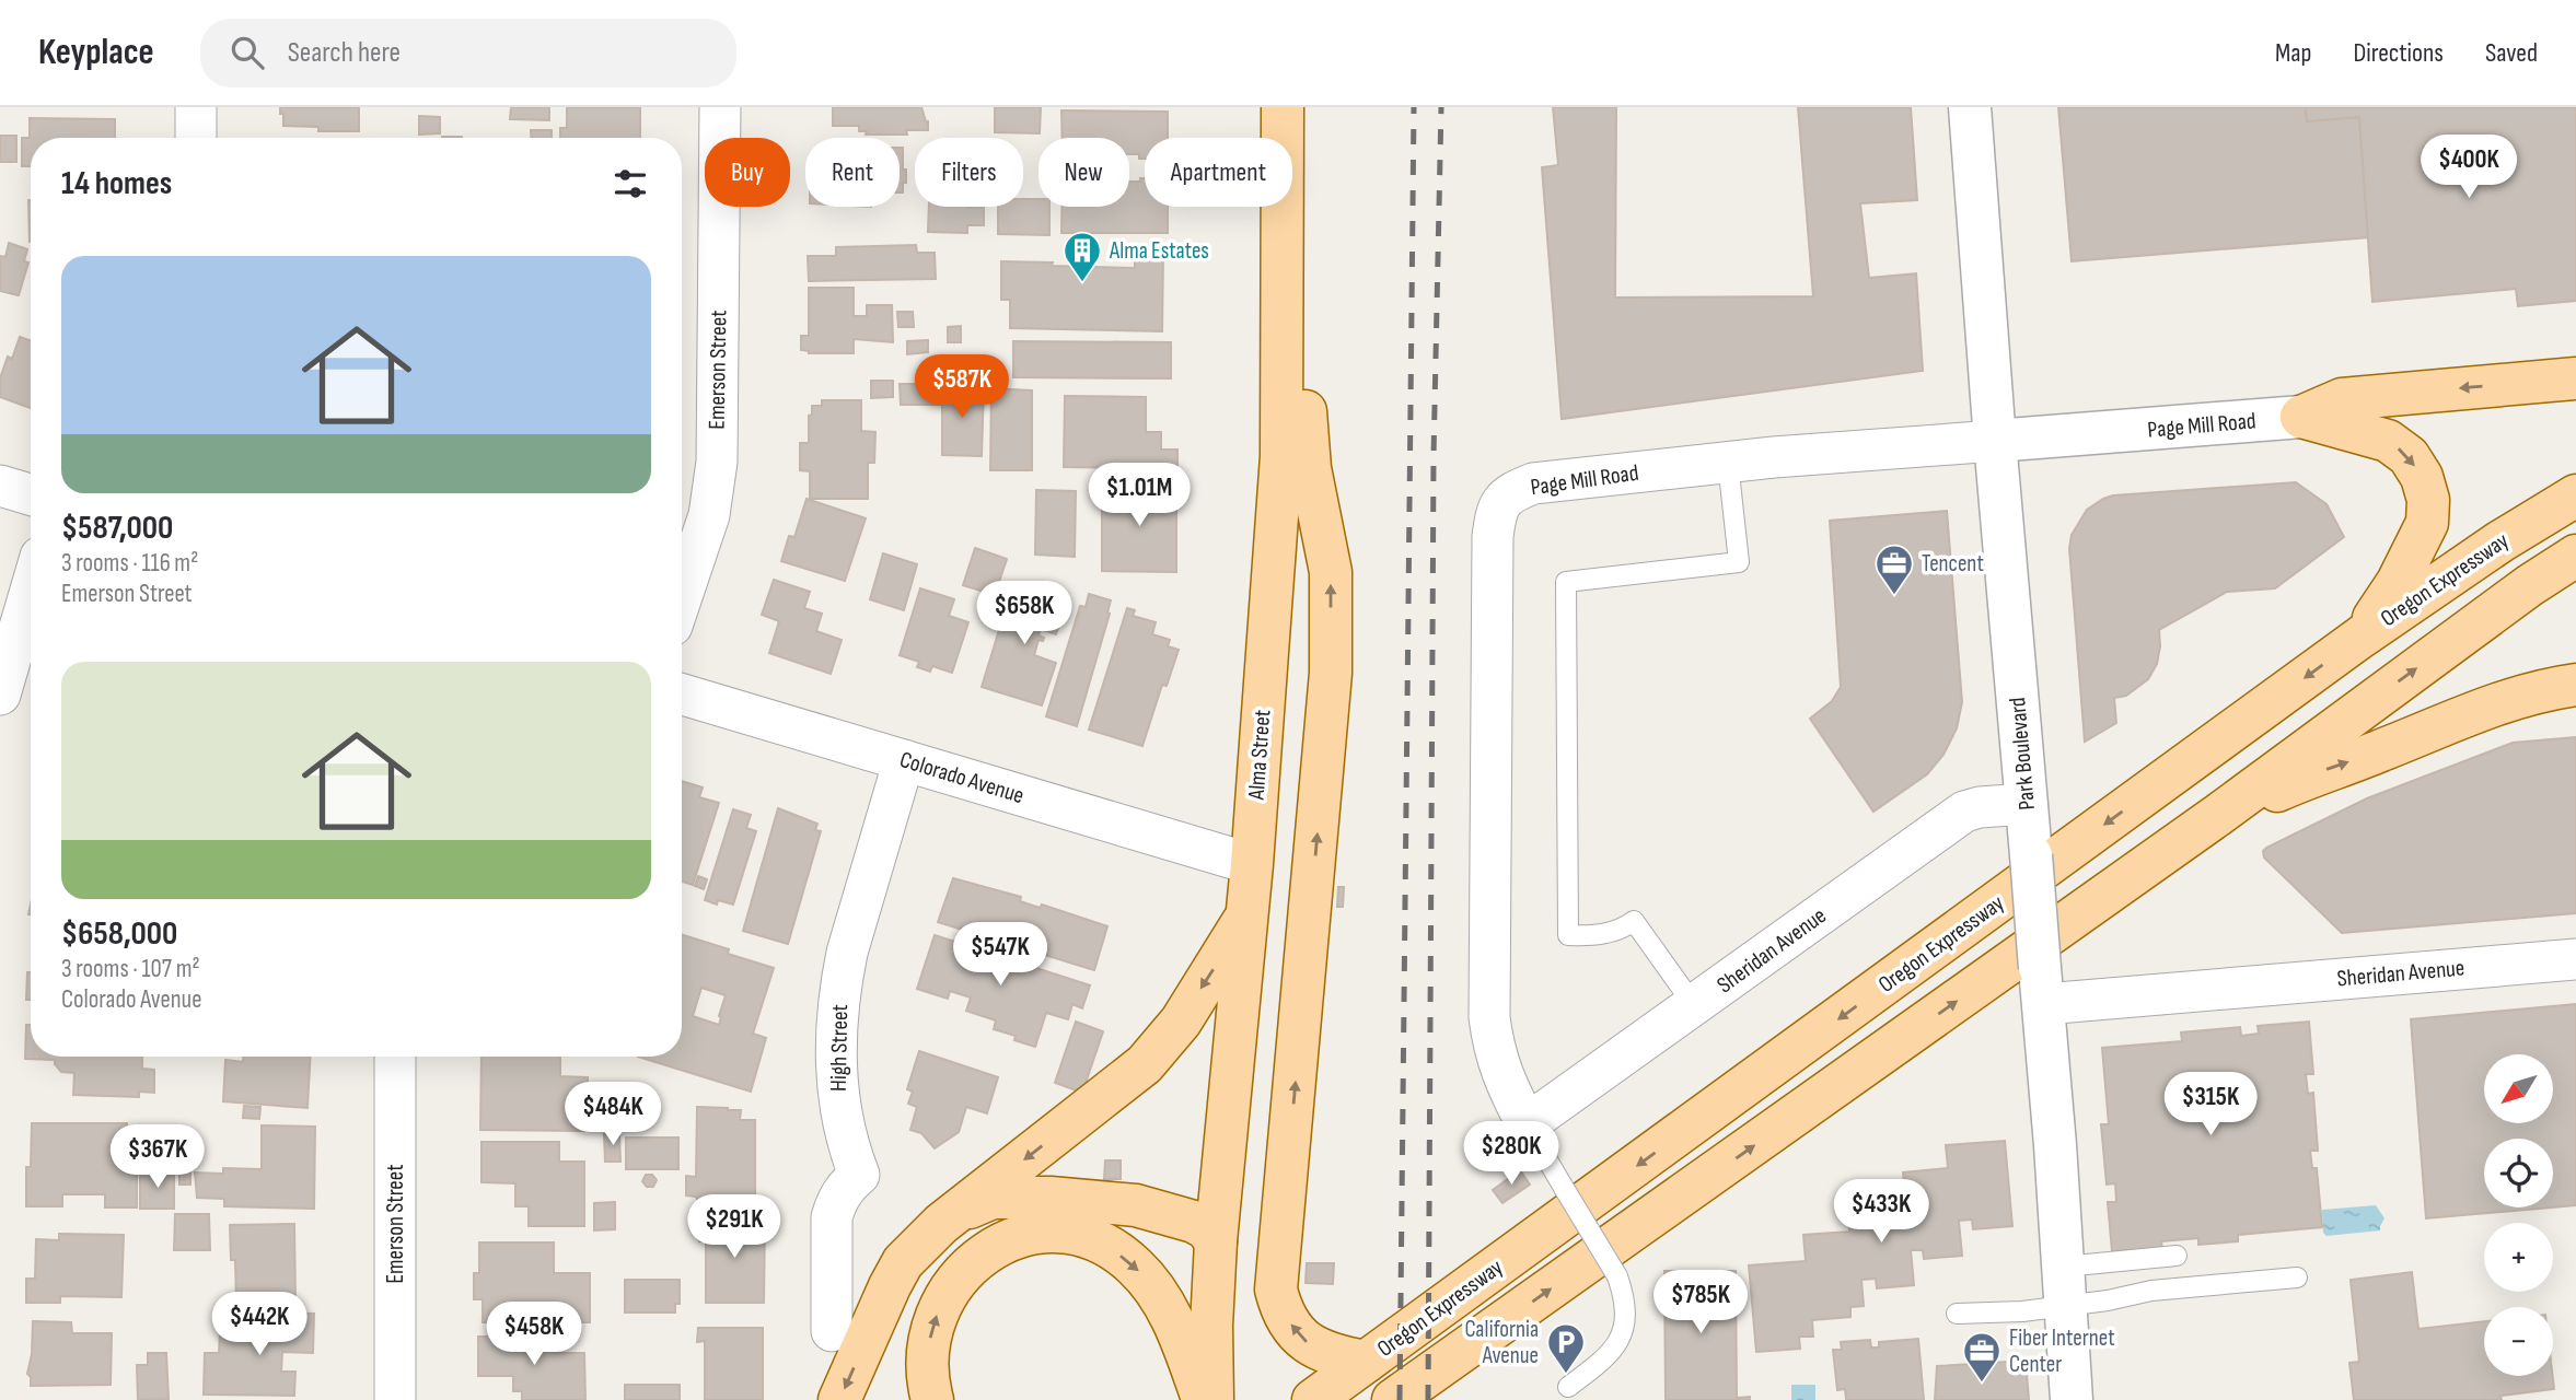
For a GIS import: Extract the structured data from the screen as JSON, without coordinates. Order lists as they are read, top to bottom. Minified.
{"streets":{"main road":["Oregon Expressway","Alma Street"],"street":["Emerson Street","Page Mill Road","Park Boulevard","Colorado Avenue","Sheridan Avenue","High Street"]},"crossings":[["Page Mill Road","Park Boulevard"],["Page Mill Road","Sheridan Avenue"],["Park Boulevard","Sheridan Avenue"],["Alma Street","Colorado Avenue"],["Colorado Avenue","High Street"]],"places":{"building":["Alma Estates"],"office":["Tencent","Fiber Internet Center"],"parking":["California Avenue"]},"north":"bottom left","page":{"header":"Keyplace","search":"Search here","nav":["Map","Directions","Saved"],"price":["$400K","$587K","$1.01M","$658K","$547K","$315K","$484K","$280K","$367K","$433K","$291K","$785K","$442K","$458K"],"chip":["Buy","Rent","Filters","New","Apartment"],"heading":"14 homes","list":[{"name":"$587,000","note":"3 rooms · 116 m² · Emerson Street"},{"name":"$658,000","note":"3 rooms · 107 m² · Colorado Avenue"}],"map_buttons":["+","−"]}}
